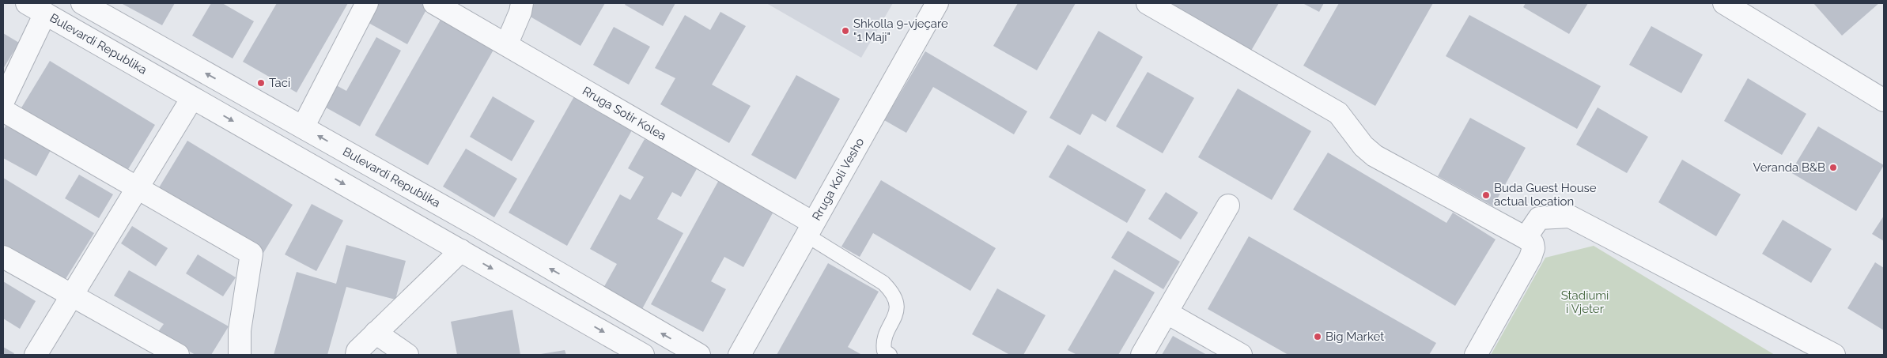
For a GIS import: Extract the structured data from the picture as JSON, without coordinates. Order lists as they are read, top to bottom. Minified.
{"streets":{"street":["Bulevardi Republika","Rruga Sotir Kolea","Rruga Koli Vesho"]},"crossings":[["Rruga Sotir Kolea","Rruga Koli Vesho"]],"parks":["Stadiumi i Vjeter"],"places":["Shkolla 9-vjeçare \"1 Maji\"","Taci","Veranda B&B","Buda Guest House actual location","Big Market"]}
